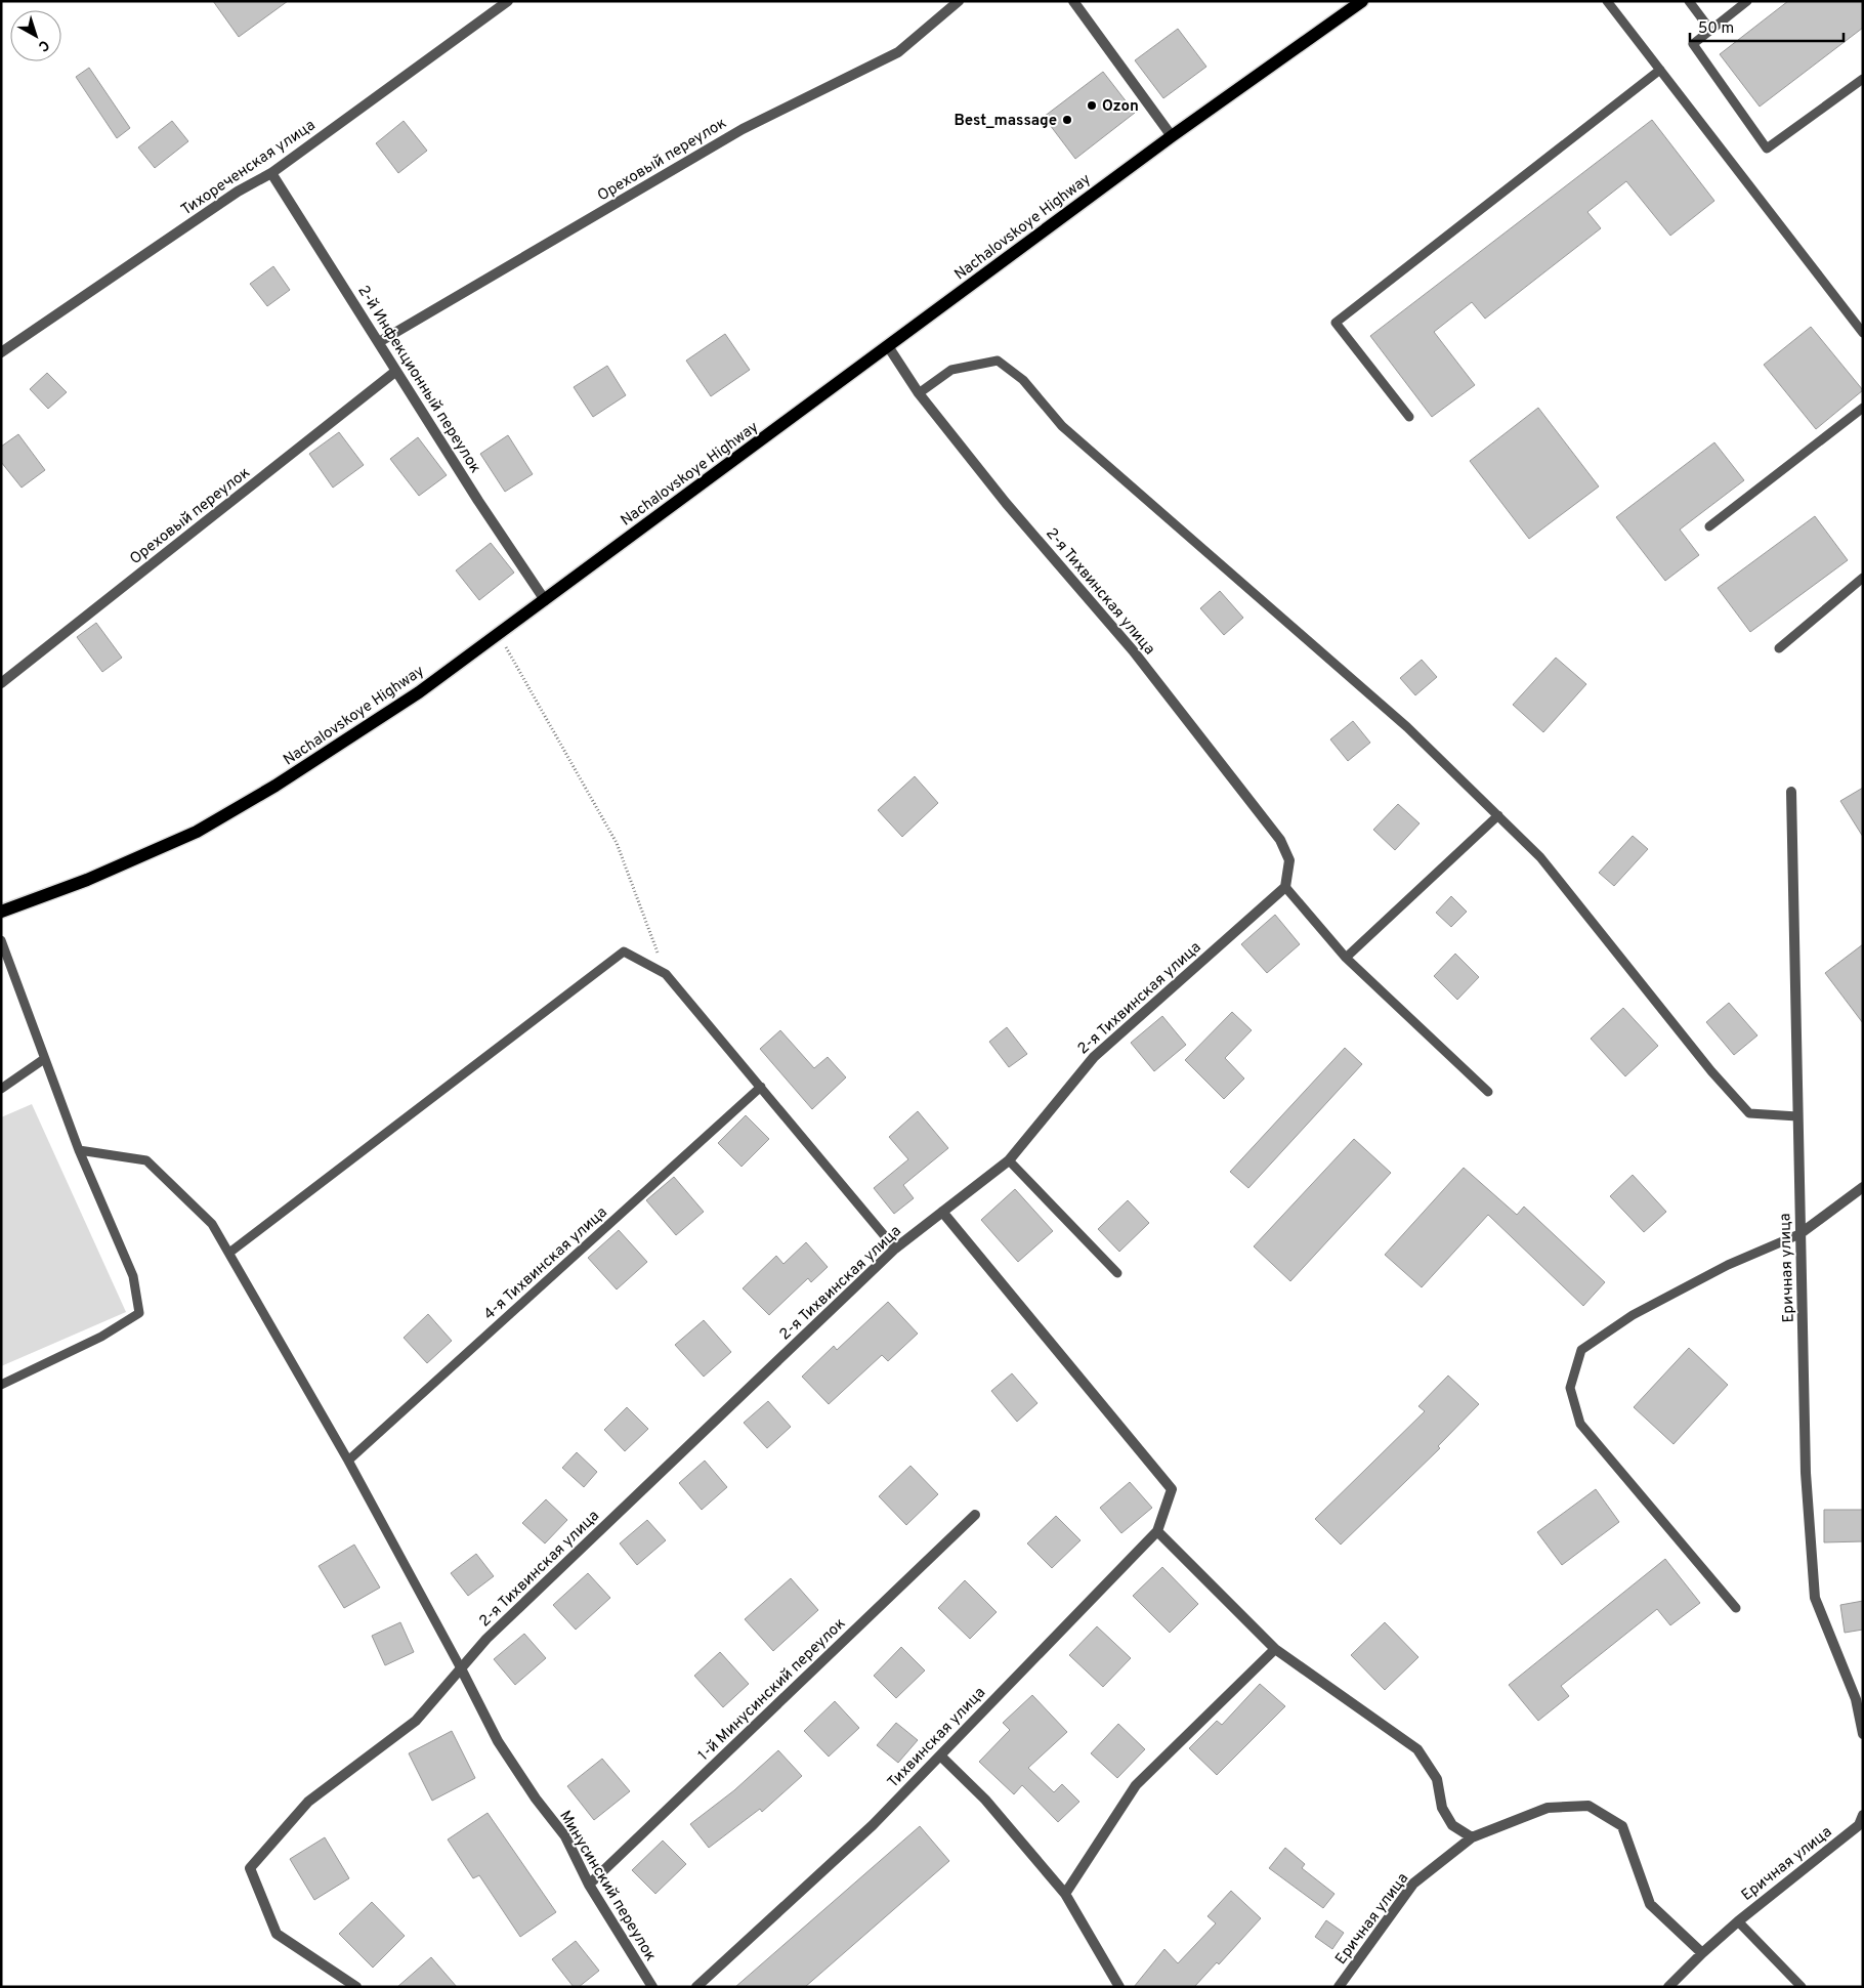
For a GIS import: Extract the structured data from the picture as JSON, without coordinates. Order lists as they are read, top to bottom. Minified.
{"streets":{"main road":["Nachalovskoye Highway"],"street":["Ореховый переулок","Тихореченская улица","2-й Инфекционный переулок","2-я Тихвинская улица","Еричная улица","1-й Минусинский переулок","Тихвинская улица","Минусинский переулок"],"lane":["4-я Тихвинская улица"]},"crossings":[["Ореховый переулок","2-й Инфекционный переулок"],["Тихореченская улица","2-й Инфекционный переулок"],["Nachalovskoye Highway","2-й Инфекционный переулок"],["Nachalovskoye Highway","2-я Тихвинская улица"],["2-я Тихвинская улица","Тихвинская улица"],["2-я Тихвинская улица","Минусинский переулок"],["1-й Минусинский переулок","Минусинский переулок"]],"places":["Ozon","Best_massage"],"scale_bar":"50 m","north":"bottom right"}
